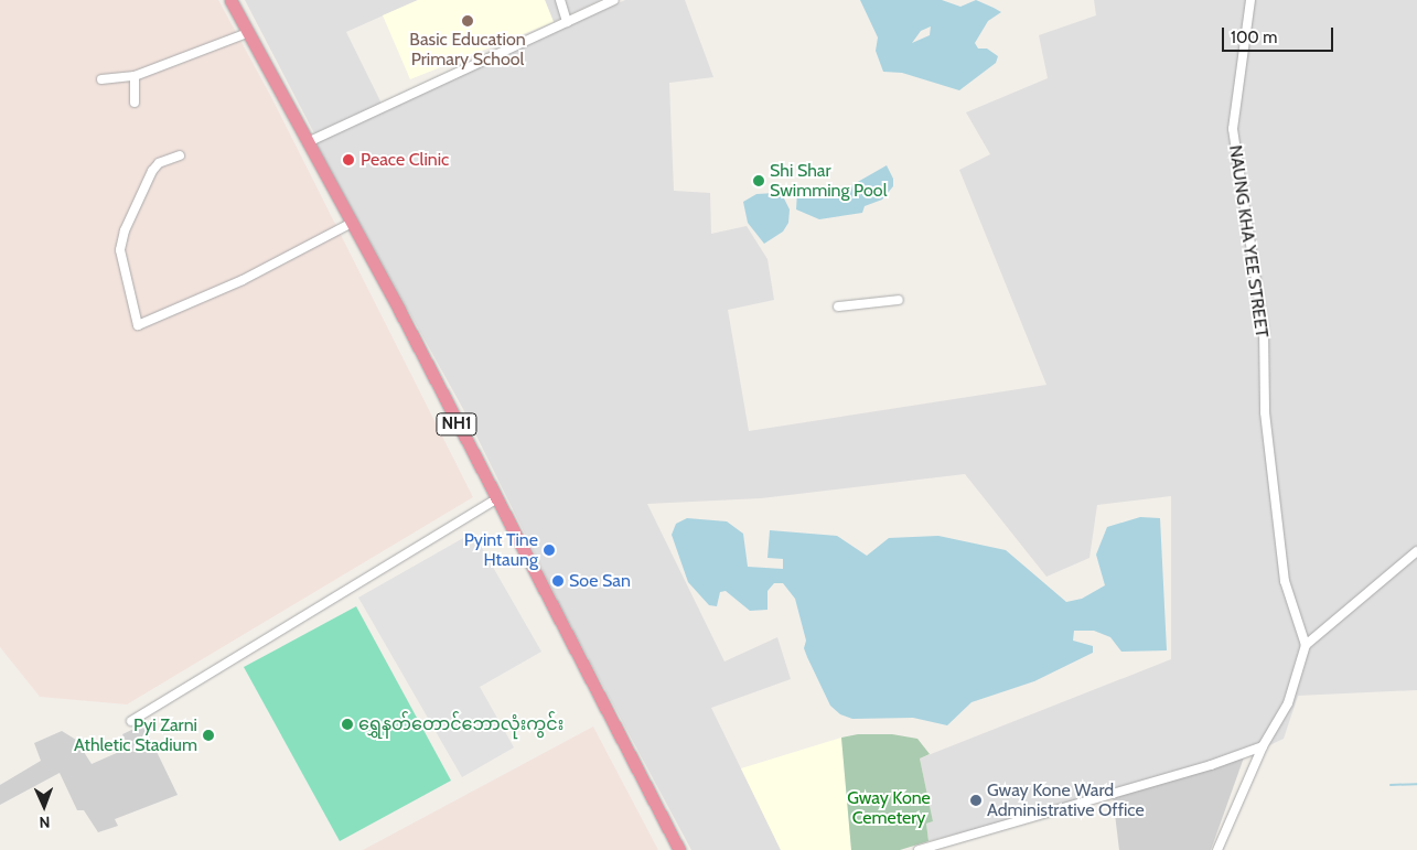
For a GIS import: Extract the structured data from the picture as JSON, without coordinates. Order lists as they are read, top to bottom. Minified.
{"streets":{"highway":["NH1"],"street":["NAUNG KHA YEE STREET"]},"parks":["Gway Kone Cemetery"],"places":["Basic Education Primary School","Peace Clinic","Shi Shar Swimming Pool","Pyint Tine Htaung","Soe San","ရွှေနတ်တောင်ဘောလုံးကွင်း","Pyi Zarni Athletic Stadium","Gway Kone Ward Administrative Office"],"scale_bar":"100 m","north":"bottom"}
